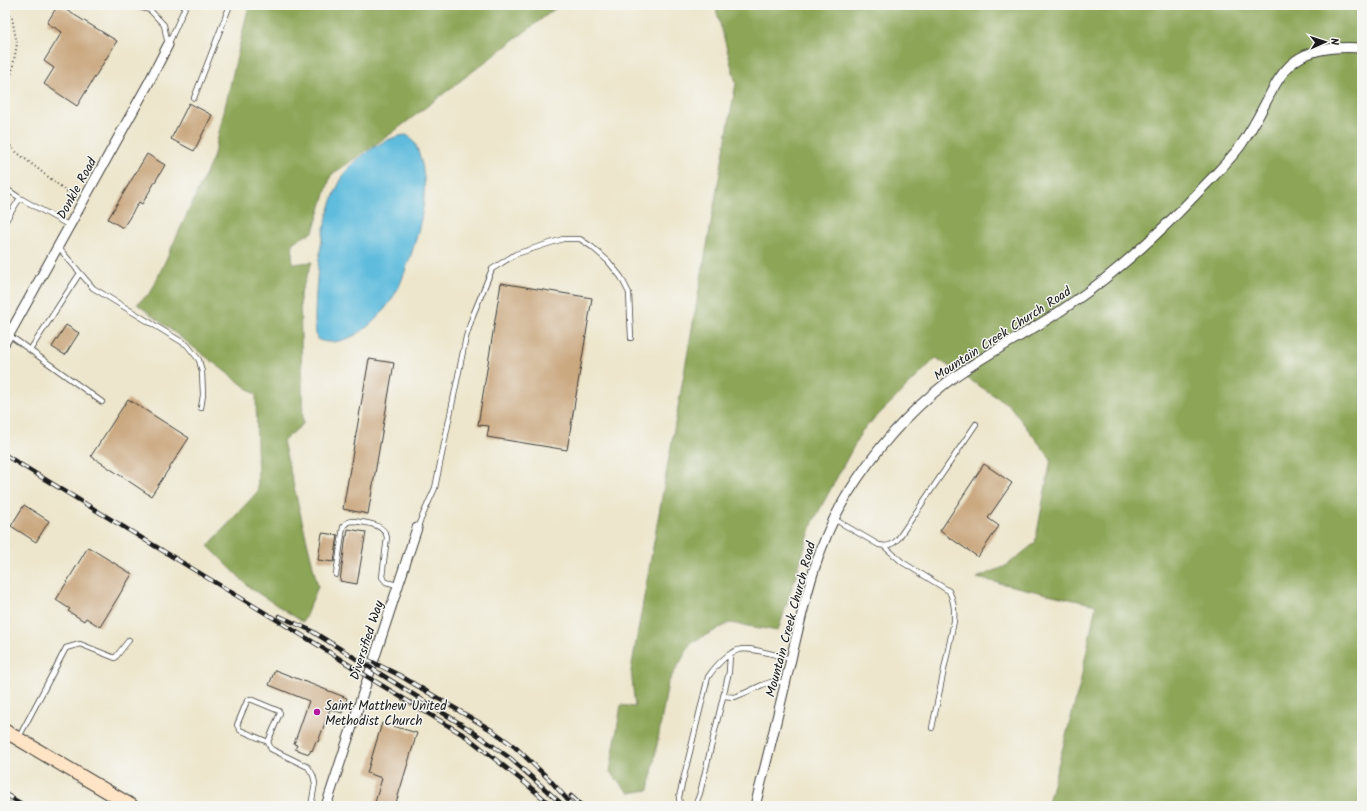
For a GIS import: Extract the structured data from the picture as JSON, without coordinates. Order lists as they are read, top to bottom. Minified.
{"streets":{"street":["Donkle Road","Mountain Creek Church Road","Diversified Way"]},"places":["Saint Matthew United Methodist Church"],"north":"right"}
